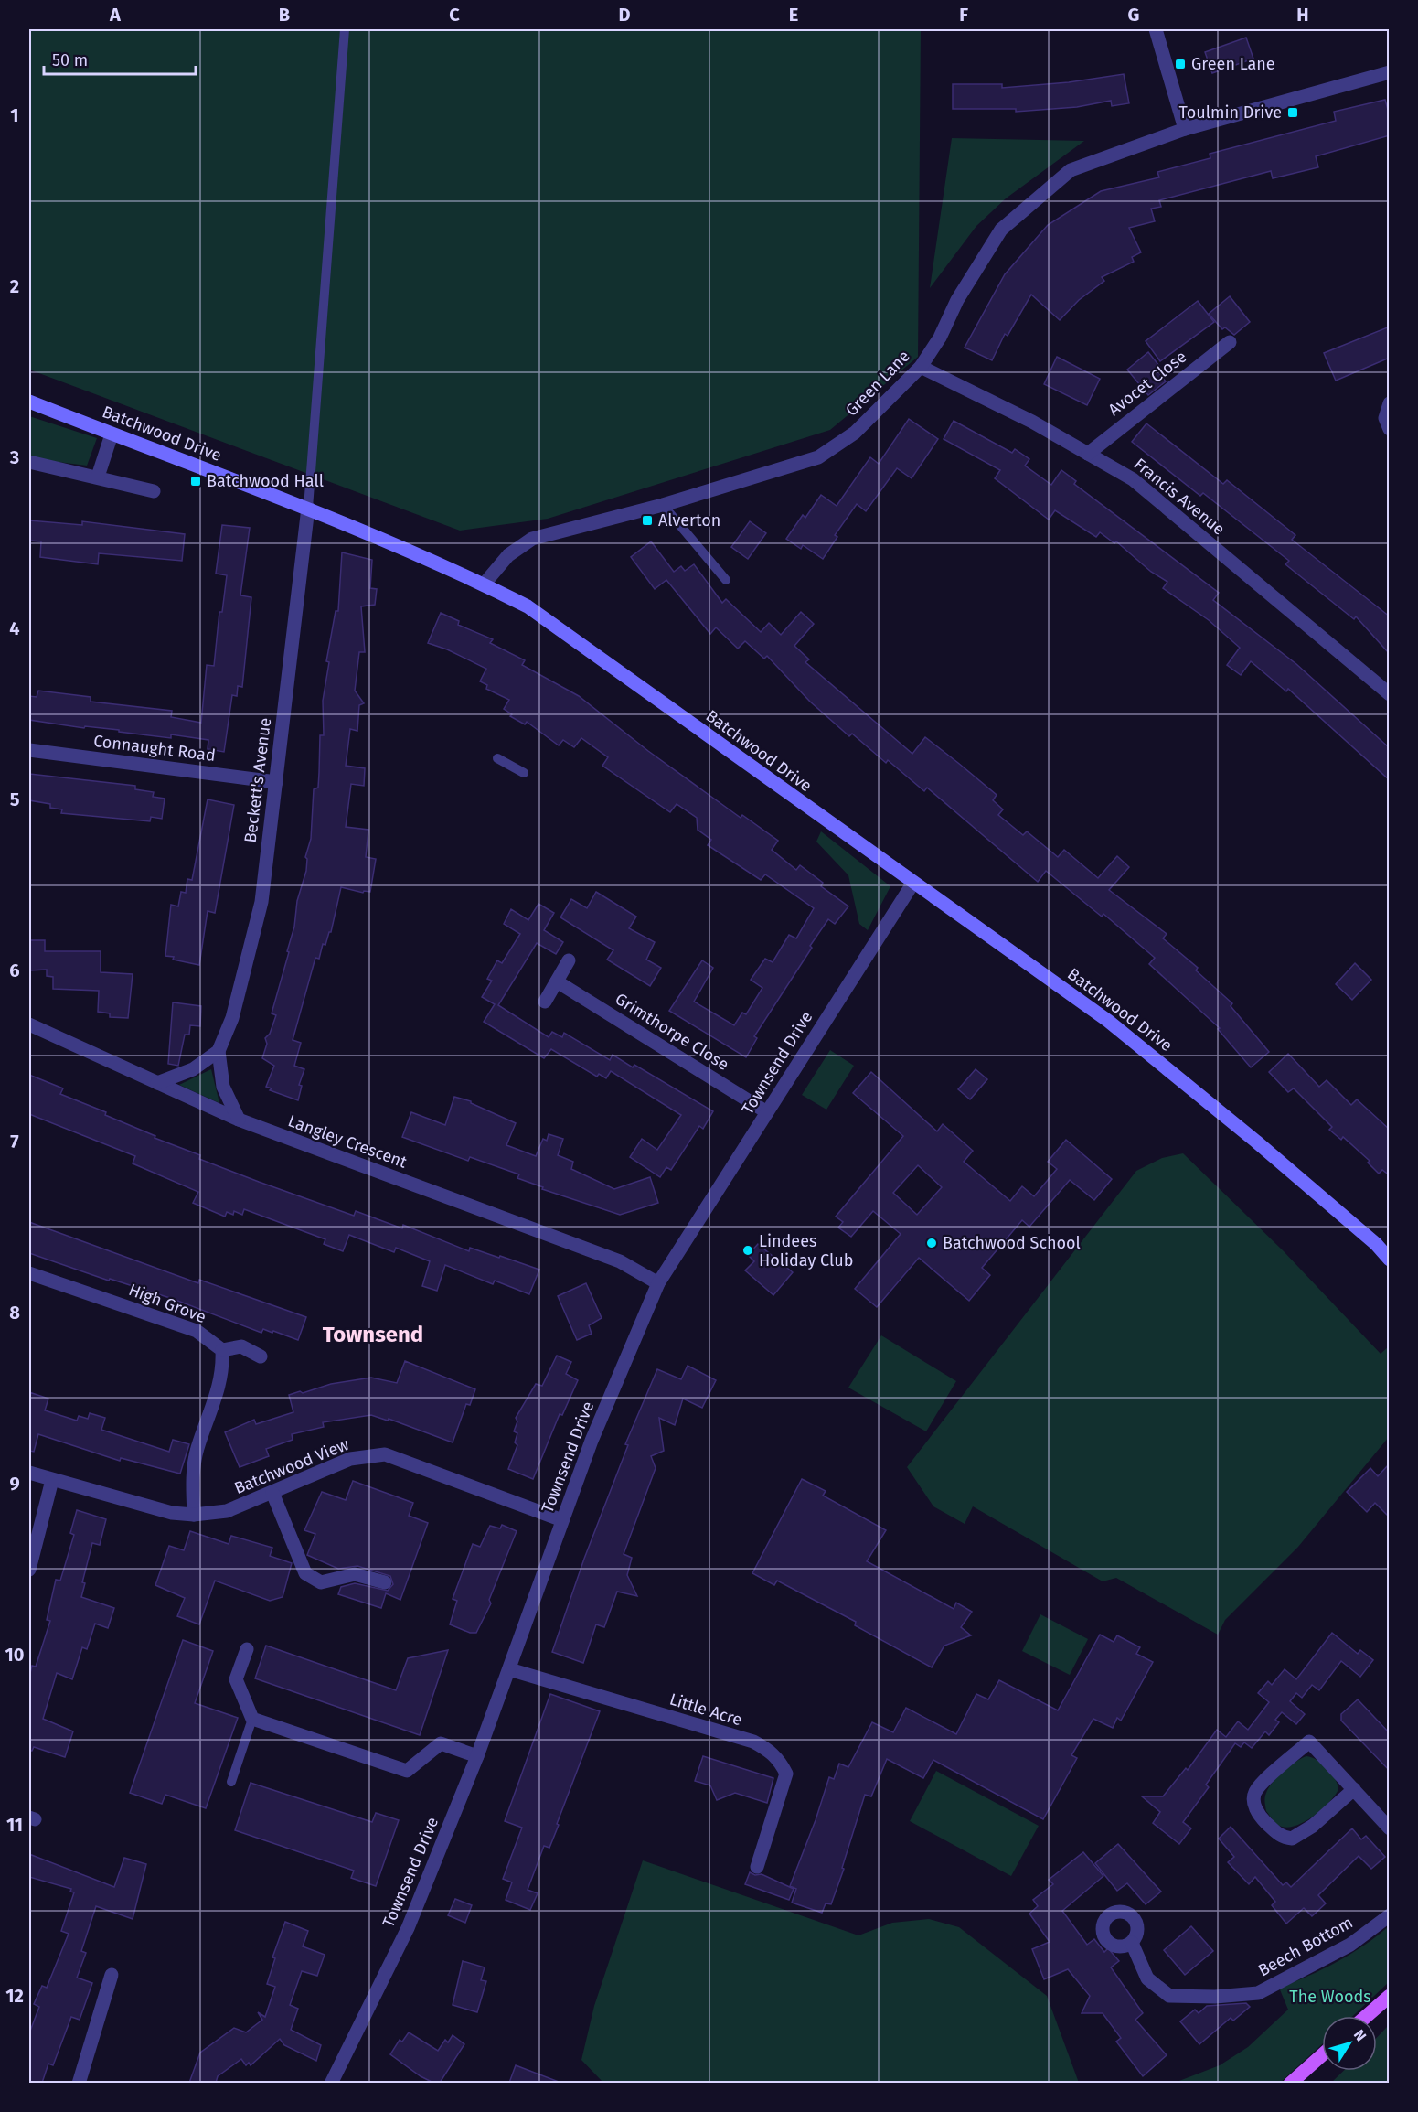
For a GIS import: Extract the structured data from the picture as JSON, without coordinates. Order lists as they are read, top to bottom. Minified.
{"streets":{"street":["Green Lane","Avocet Close","Batchwood Drive","Francis Avenue","Connaught Road","Beckett's Avenue","Grimthorpe Close","Townsend Drive","Langley Crescent","High Grove","Batchwood View","Little Acre","Beech Bottom"]},"crossings":[["Green Lane","Batchwood Drive"],["Green Lane","Francis Avenue"],["Avocet Close","Francis Avenue"],["Batchwood Drive","Beckett's Avenue"],["Batchwood Drive","Townsend Drive"],["Connaught Road","Beckett's Avenue"],["Grimthorpe Close","Townsend Drive"],["Townsend Drive","Langley Crescent"],["Townsend Drive","Batchwood View"],["Townsend Drive","Little Acre"]],"districts":["Townsend"],"parks":["The Woods"],"places":{"transit":["Green Lane","Toulmin Drive","Batchwood Hall","Alverton"],"other":["Batchwood School","Lindees Holiday Club"]},"scale_bar":"50 m","north":"top right","grid":{"columns":["A","B","C","D","E","F","G","H"],"rows":["1","2","3","4","5","6","7","8","9","10","11","12"]}}
